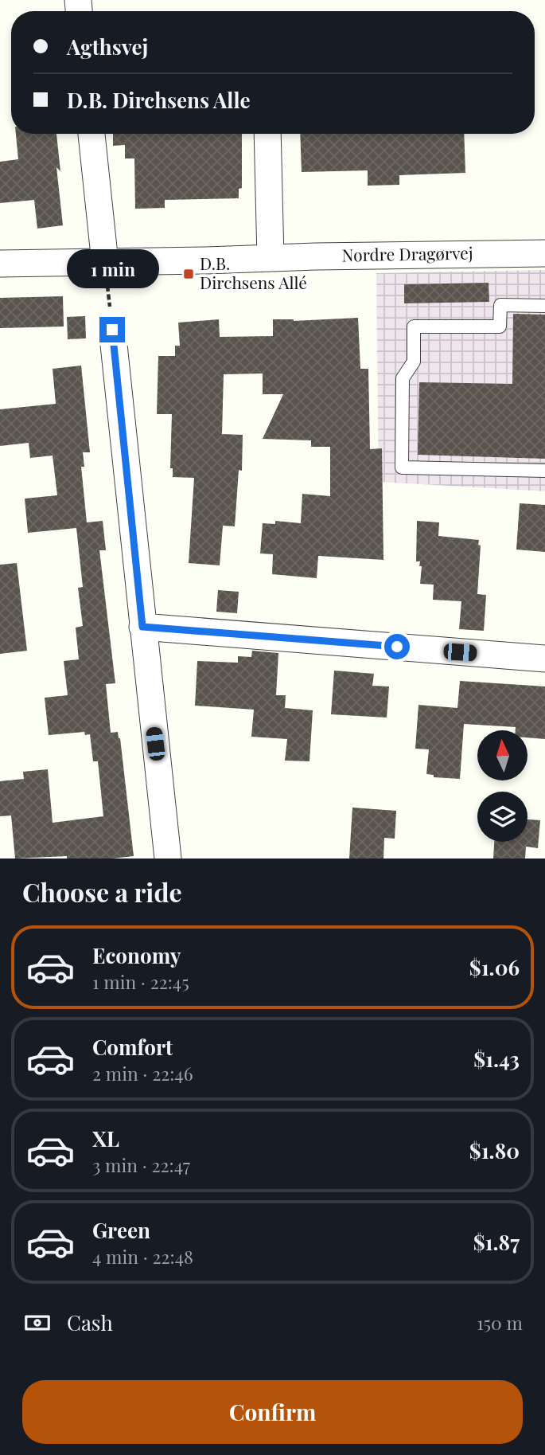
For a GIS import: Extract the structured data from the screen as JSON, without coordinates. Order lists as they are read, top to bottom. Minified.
{"streets":{"street":["Nordre Dragørvej"]},"places":{"transit":["D.B. Dirchsens Allé"]},"north":"top","page":{"banner":["Agthsvej","D.B. Dirchsens Alle"],"bubble":"1 min","heading":"Choose a ride","list":[{"name":"Economy","note":"1 min · 22:45","value":"$1.06"},{"name":"Comfort","note":"2 min · 22:46","value":"$1.43"},{"name":"XL","note":"3 min · 22:47","value":"$1.80"},{"name":"Green","note":"4 min · 22:48","value":"$1.87"}],"pay":["Cash","150 m"],"buttons":"Confirm"}}
